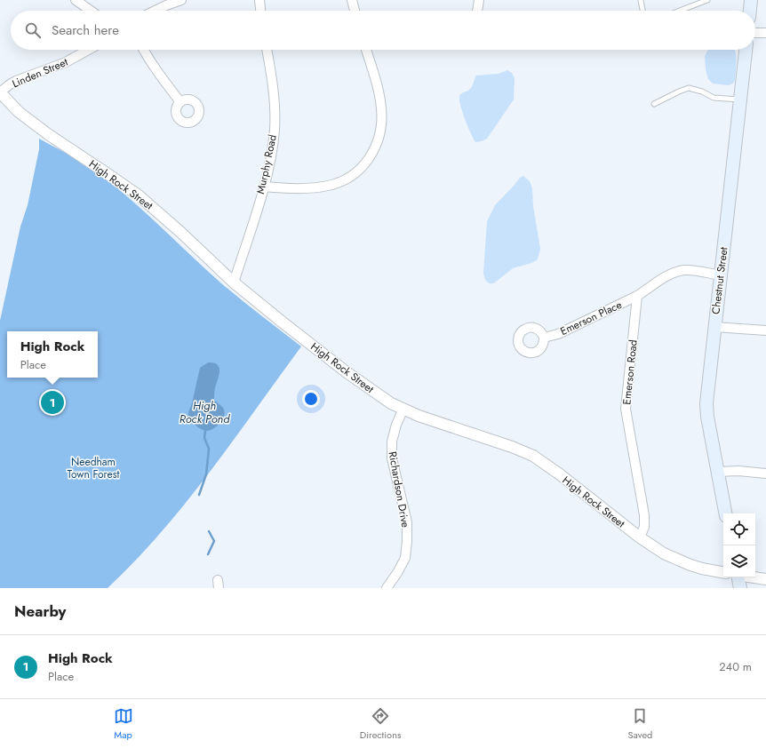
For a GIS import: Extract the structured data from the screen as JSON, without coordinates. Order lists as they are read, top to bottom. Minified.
{"streets":{"main road":["Chestnut Street"],"street":["Linden Street","Murphy Road","High Rock Street","Emerson Place","Emerson Road","Richardson Drive"]},"crossings":[["Linden Street","High Rock Street"],["Murphy Road","High Rock Street"],["High Rock Street","Emerson Road"],["High Rock Street","Richardson Drive"],["Emerson Place","Emerson Road"]],"water":["High Rock Pond"],"parks":["Needham Town Forest"],"page":{"search":"Search here","popup":["High Rock","Place"],"pins":"1","heading":"Nearby","list":[{"mark":"1","name":"High Rock","note":"Place","value":"240 m"}],"nav":["Map","Directions","Saved"]}}
